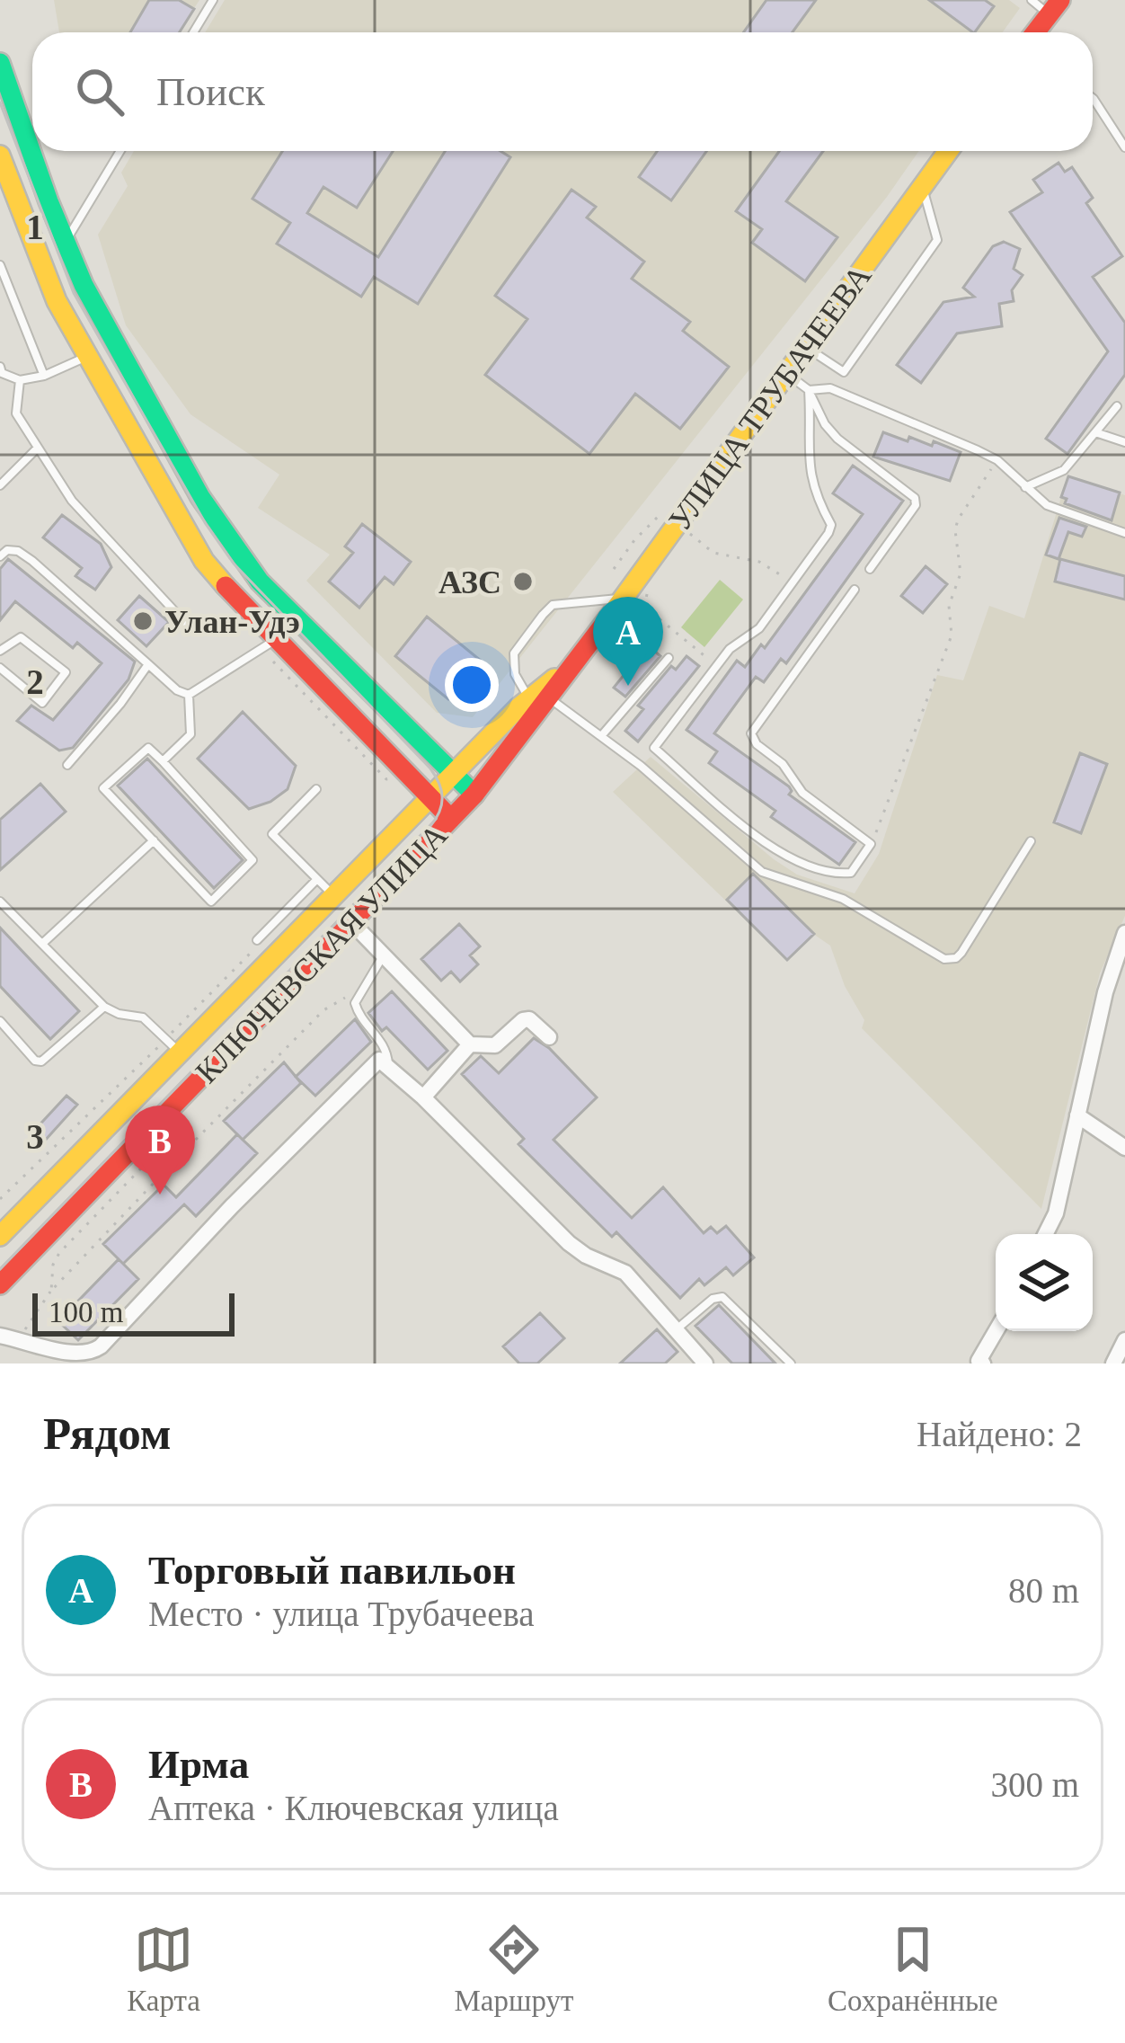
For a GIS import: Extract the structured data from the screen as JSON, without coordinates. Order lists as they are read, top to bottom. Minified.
{"streets":{"main road":["УЛИЦА ТРУБАЧЕЕВА","КЛЮЧЕВСКАЯ УЛИЦА"]},"crossings":[["УЛИЦА ТРУБАЧЕЕВА","КЛЮЧЕВСКАЯ УЛИЦА"]],"places":["АЗС","Улан-Удэ"],"scale_bar":"100 m","page":{"search":"Поиск","pins":["A","B"],"scale":"100 m","heading":["Рядом","Найдено: 2"],"list":[{"mark":"A","name":"Торговый павильон","note":"Место · улица Трубачеева","value":"80 m"},{"mark":"B","name":"Ирма","note":"Аптека · Ключевская улица","value":"300 m"}],"nav":["Карта","Маршрут","Сохранённые"]},"grid":{"rows":["1","2","3"]}}
